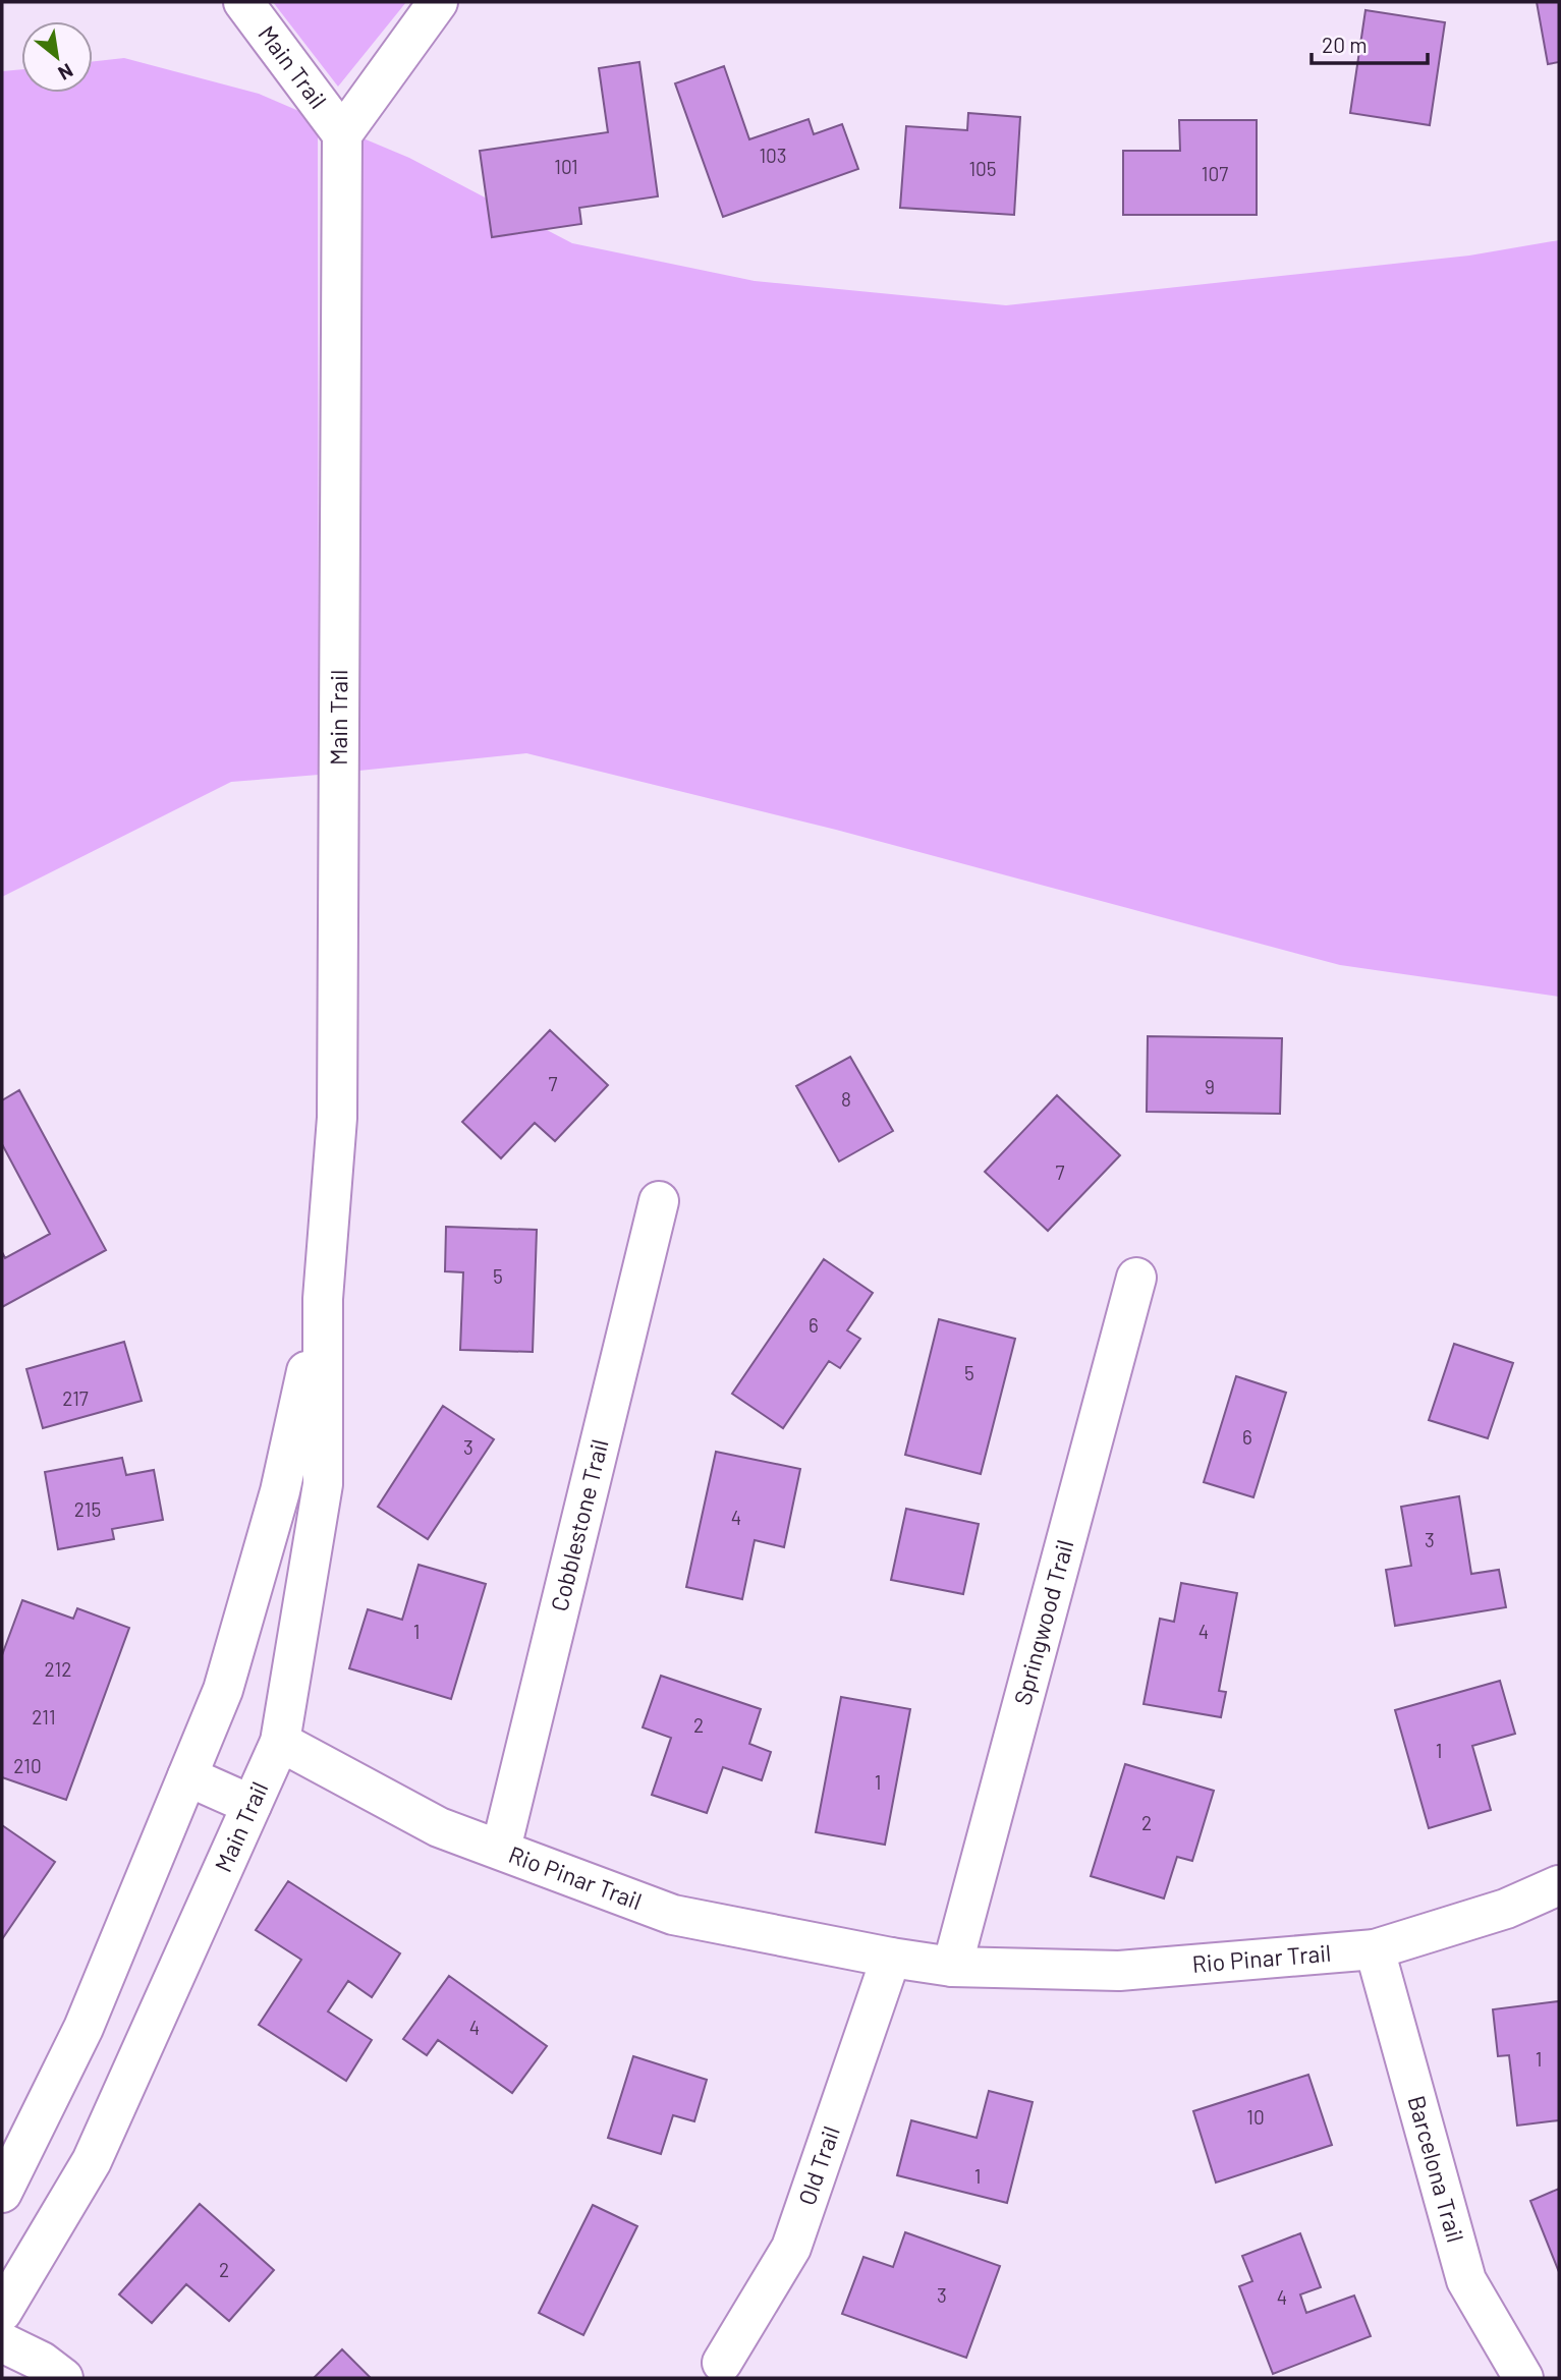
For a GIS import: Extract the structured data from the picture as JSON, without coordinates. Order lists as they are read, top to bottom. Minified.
{"streets":{"street":["Main Trail","Cobblestone Trail","Springwood Trail","Rio Pinar Trail","Old Trail","Barcelona Trail"]},"crossings":[["Main Trail","Rio Pinar Trail"],["Cobblestone Trail","Rio Pinar Trail"],["Springwood Trail","Rio Pinar Trail"],["Rio Pinar Trail","Old Trail"],["Rio Pinar Trail","Barcelona Trail"]],"house_numbers":["103","101","105","107","7","9","8","7","5","6","5","217","6","3","215","4","3","1","4","212","211","2","1","210","1","2","4","1","10","1","2","3","4"],"scale_bar":"20 m","north":"bottom right"}
